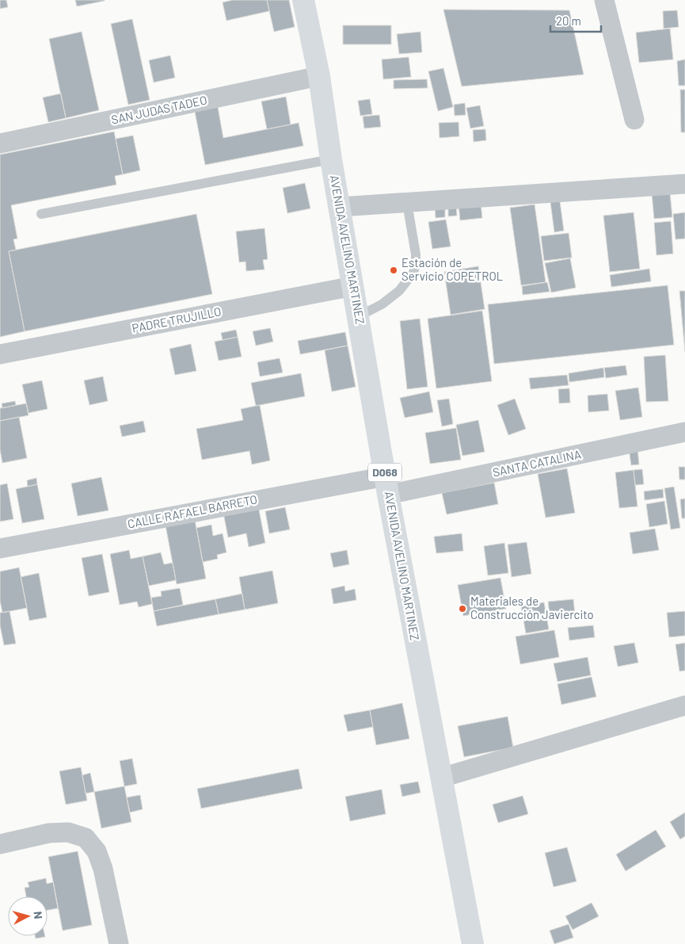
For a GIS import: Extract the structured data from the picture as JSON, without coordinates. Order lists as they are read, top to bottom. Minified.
{"streets":{"main road":["AVENIDA AVELINO MARTINEZ","D068"],"street":["SAN JUDAS TADEO","PADRE TRUJILLO","SANTA CATALINA","CALLE RAFAEL BARRETO"]},"crossings":[["SAN JUDAS TADEO","AVENIDA AVELINO MARTINEZ"],["AVENIDA AVELINO MARTINEZ","PADRE TRUJILLO"],["AVENIDA AVELINO MARTINEZ","SANTA CATALINA"],["AVENIDA AVELINO MARTINEZ","CALLE RAFAEL BARRETO"],["SANTA CATALINA","CALLE RAFAEL BARRETO"]],"places":["Estación de Servicio COPETROL","Materiales de Construcción Javiercito"],"scale_bar":"20 m","north":"right"}
